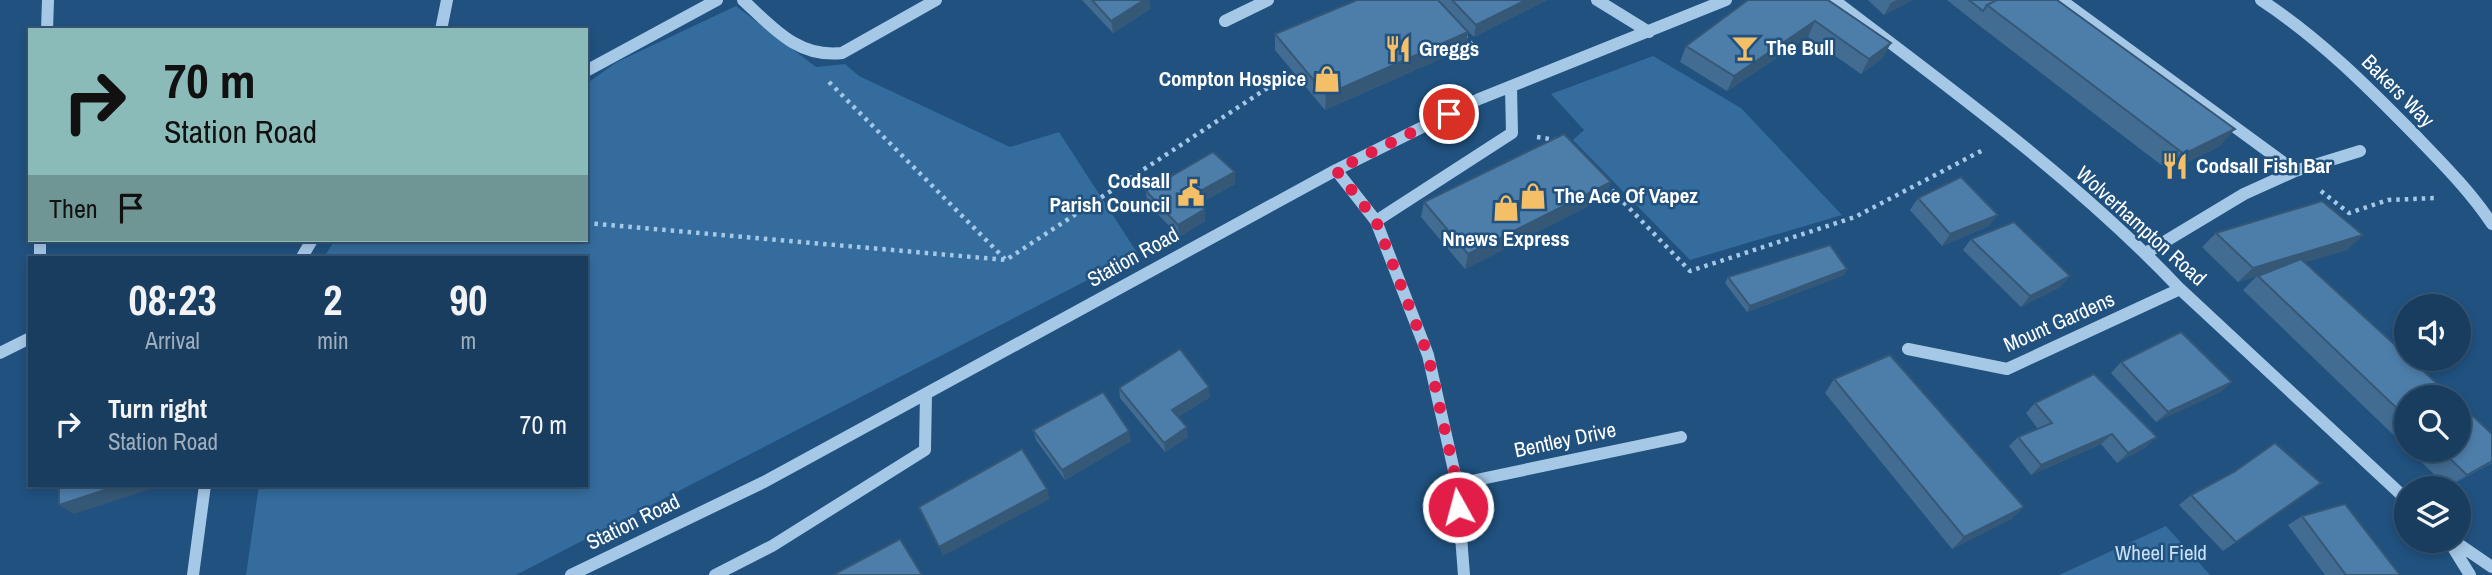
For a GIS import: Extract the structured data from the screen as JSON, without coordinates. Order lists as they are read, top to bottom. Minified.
{"streets":{"street":["Bakers Way","Wolverhampton Road","Station Road","Mount Gardens","Bentley Drive"]},"crossings":[["Wolverhampton Road","Mount Gardens"]],"parks":["Wheel Field"],"places":{"bar":["The Bull"],"restaurant":["Greggs","Codsall Fish Bar"],"shop":["Compton Hospice","The Ace Of Vapez","Nnews Express"],"public building":["Codsall Parish Council"]},"page":{"turn":["70 m","Station Road"],"then":"Then","eta":["08:23","Arrival","2","min","90","m"],"list":[{"name":"Turn right","note":"Station Road","value":"70 m"}]}}
